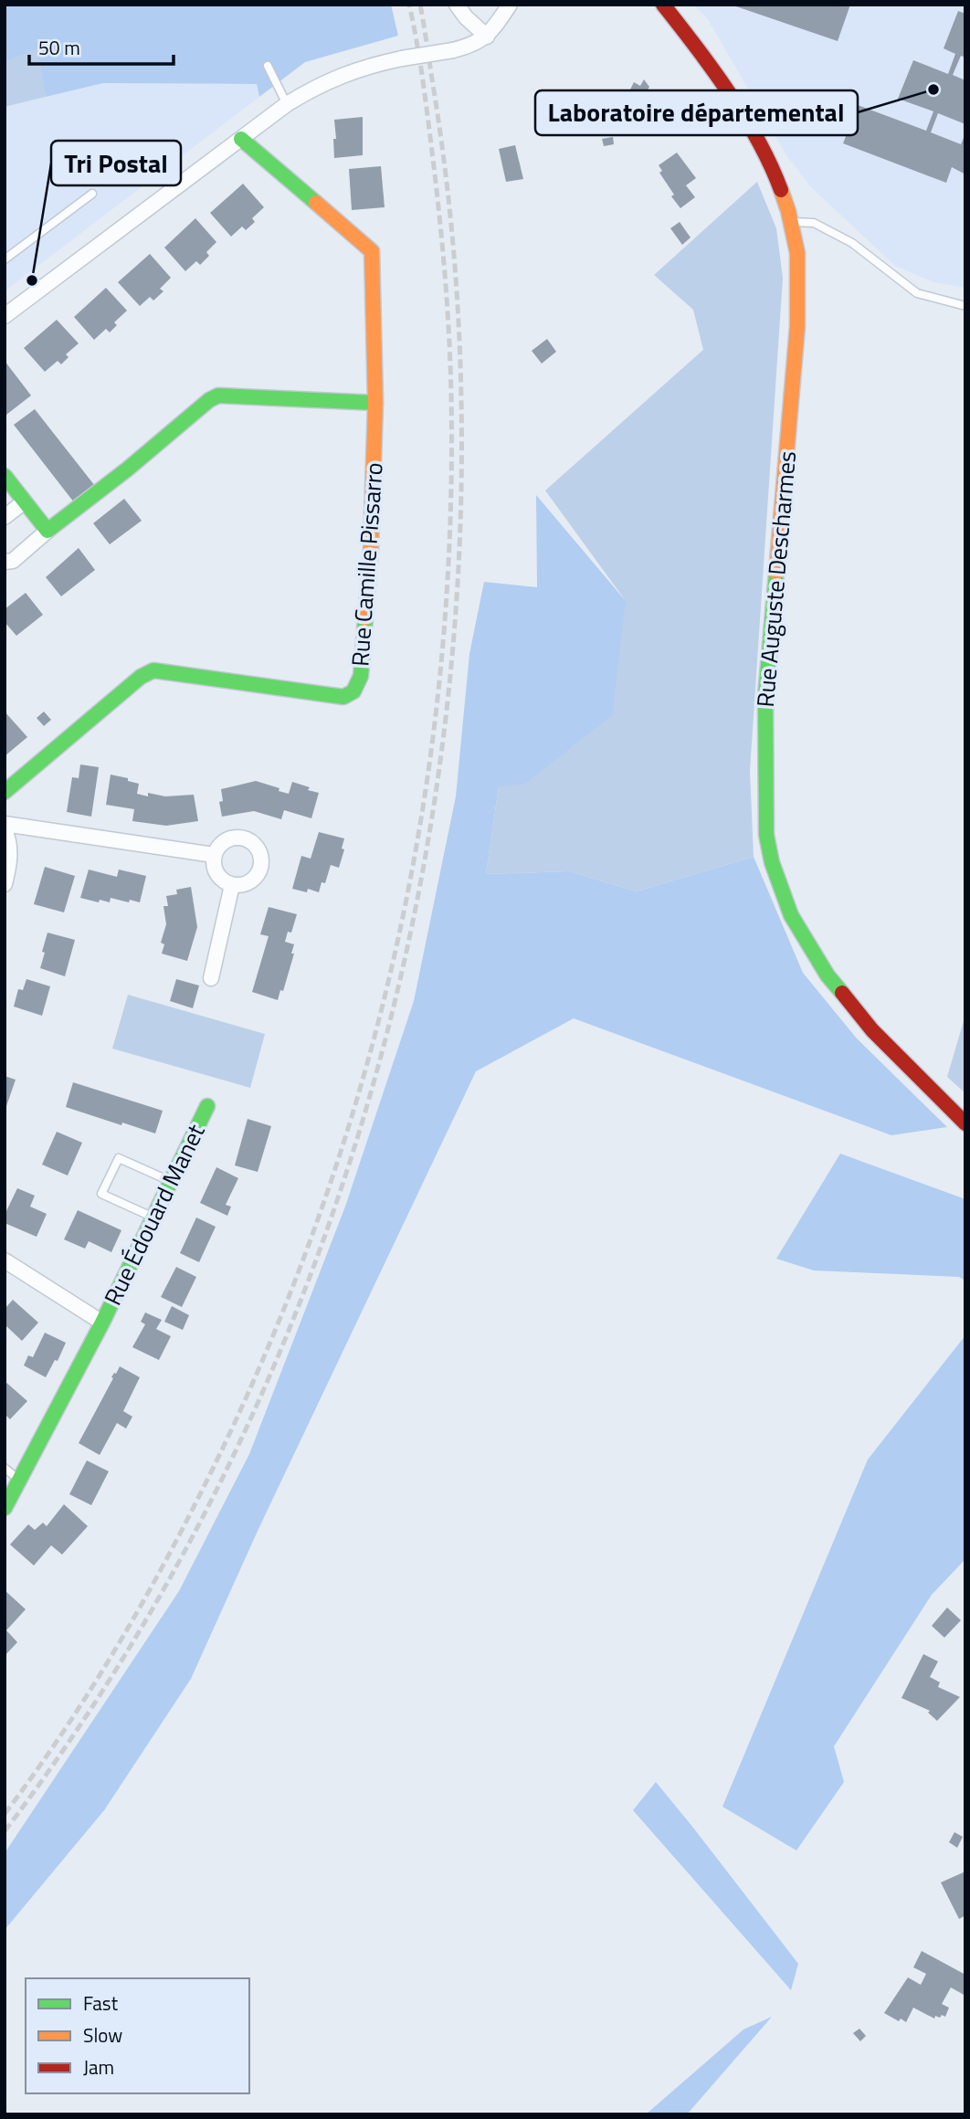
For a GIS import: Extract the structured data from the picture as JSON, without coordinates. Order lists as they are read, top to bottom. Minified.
{"streets":{"street":["Rue Camille Pissarro","Rue Auguste Descharmes","Rue Édouard Manet"]},"places":["Laboratoire départemental","Tri Postal"],"legend":["Fast","Slow","Jam"],"scale_bar":"50 m"}
